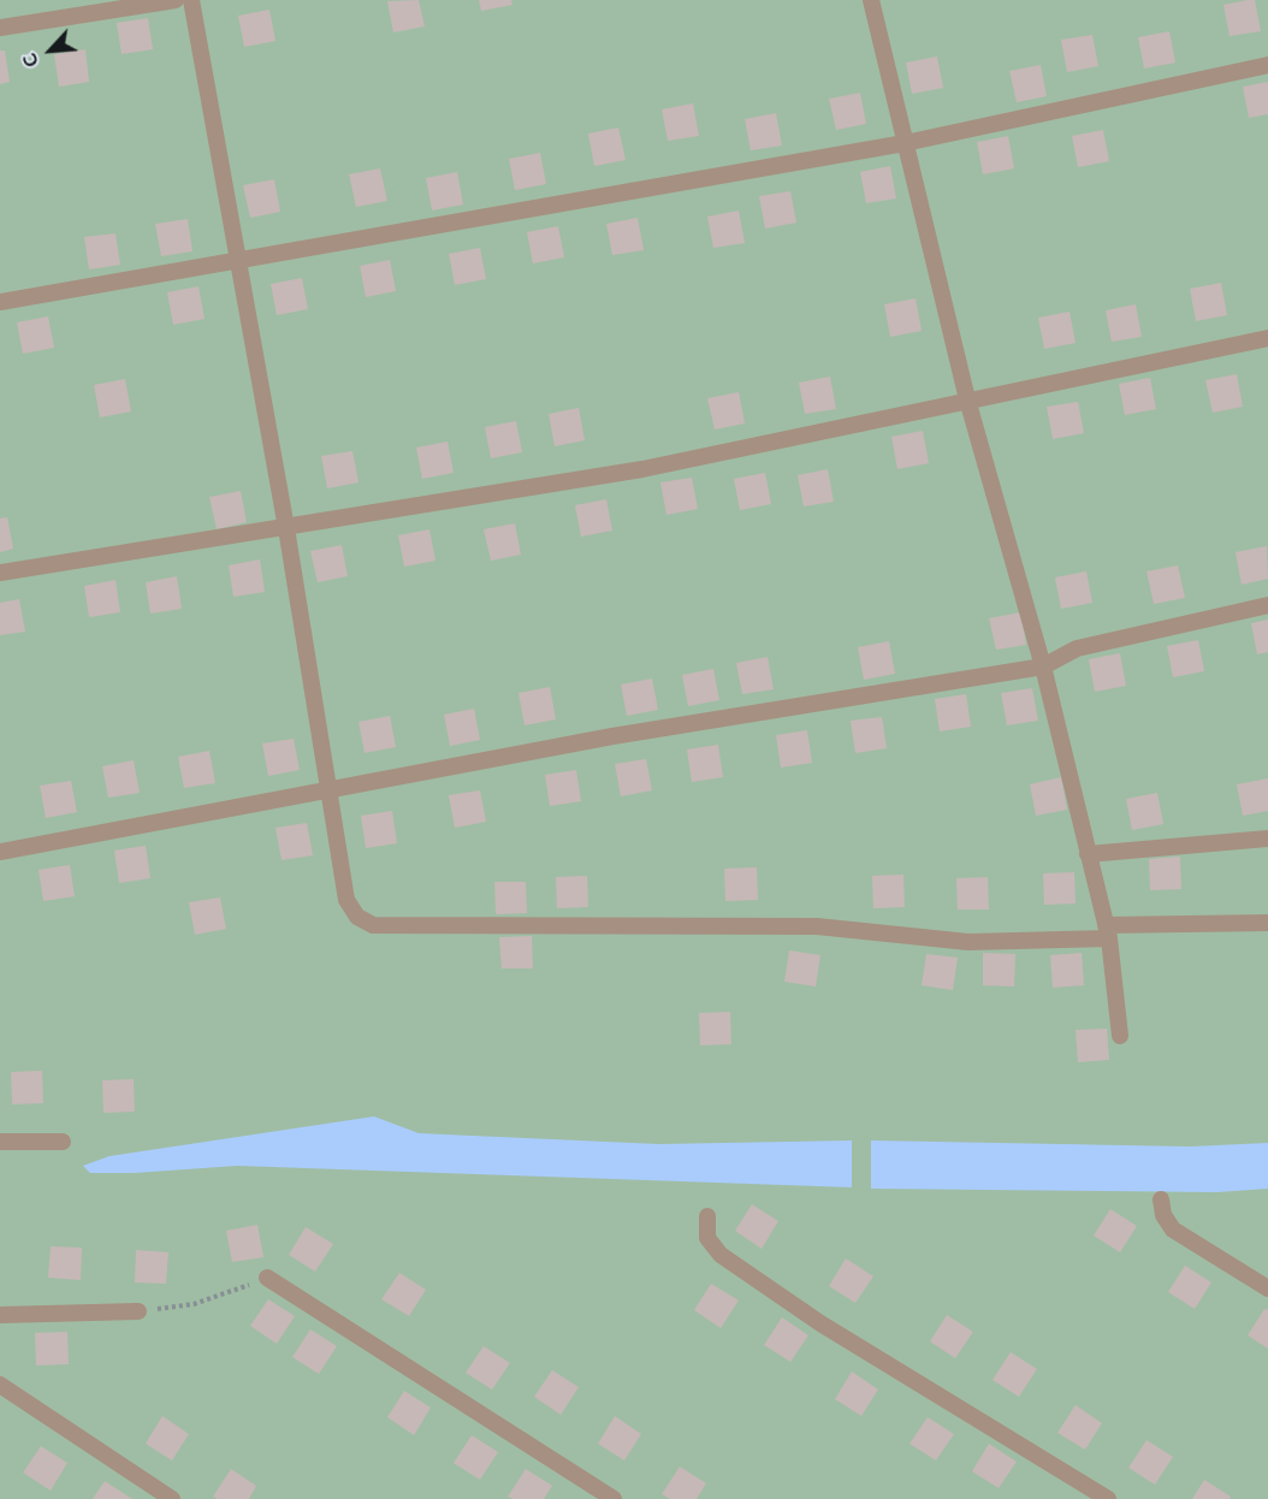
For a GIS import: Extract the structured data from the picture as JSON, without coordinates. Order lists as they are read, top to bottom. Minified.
{"north":"bottom left"}
